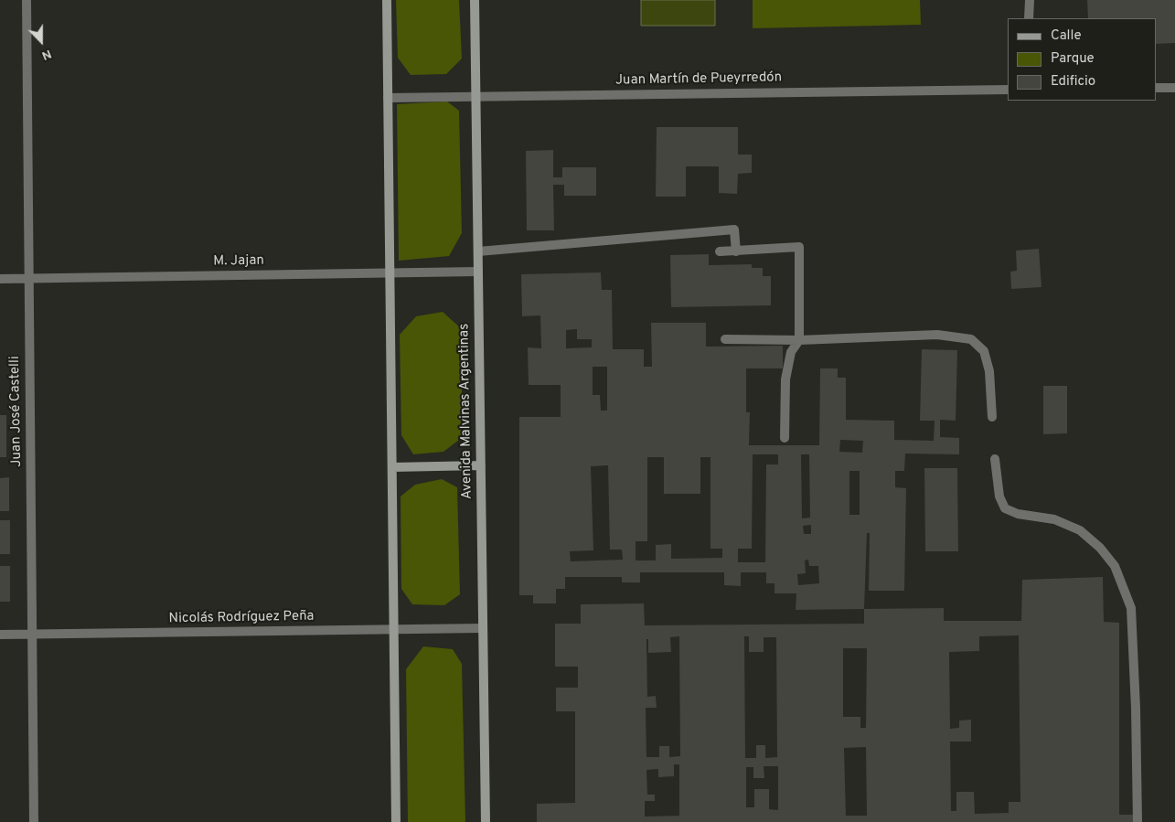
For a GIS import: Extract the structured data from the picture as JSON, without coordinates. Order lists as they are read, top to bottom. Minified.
{"streets":{"main road":["Avenida Malvinas Argentinas"],"street":["Juan Martín de Pueyrredón","M. Jajan","Juan José Castelli","Nicolás Rodríguez Peña"]},"crossings":[["Juan Martín de Pueyrredón","Avenida Malvinas Argentinas"],["M. Jajan","Juan José Castelli"],["M. Jajan","Avenida Malvinas Argentinas"],["Juan José Castelli","Nicolás Rodríguez Peña"],["Avenida Malvinas Argentinas","Nicolás Rodríguez Peña"]],"legend":["Calle","Parque","Edificio"],"north":"bottom"}
